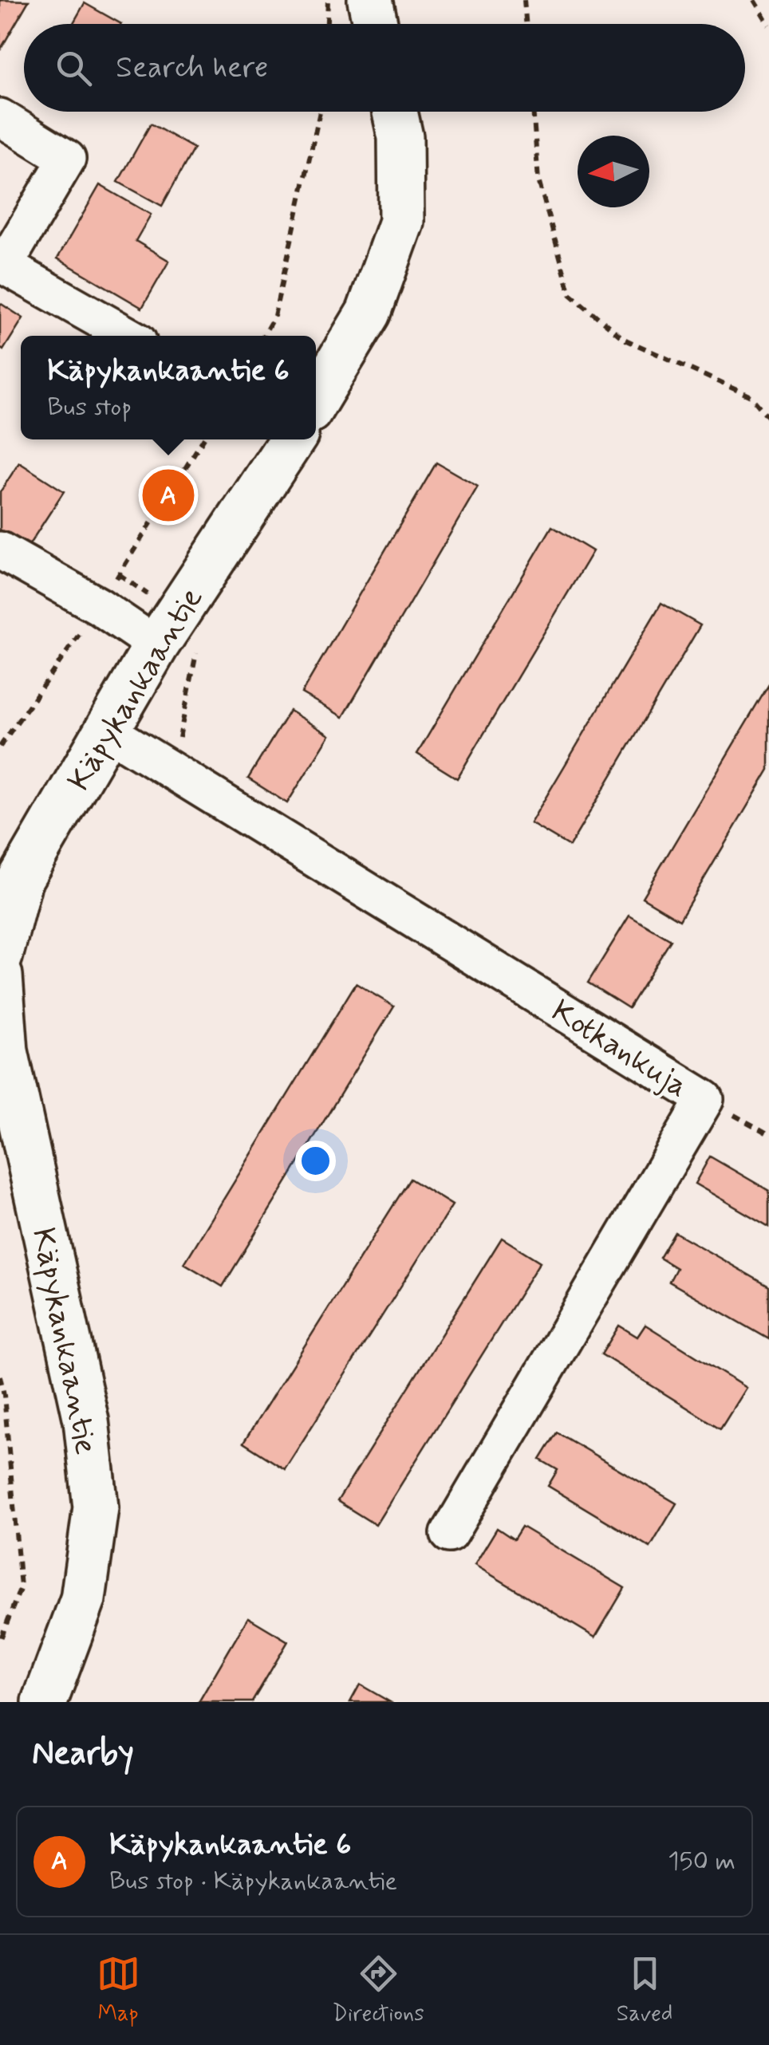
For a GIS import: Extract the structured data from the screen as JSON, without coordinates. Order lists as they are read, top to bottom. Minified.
{"streets":{"street":["Käpykankaantie","Kotkankuja"]},"crossings":[["Käpykankaantie","Kotkankuja"]],"north":"left","page":{"search":"Search here","popup":["Käpykankaantie 6","Bus stop"],"pins":"A","heading":"Nearby","list":[{"mark":"A","name":"Käpykankaantie 6","note":"Bus stop · Käpykankaantie","value":"150 m"}],"nav":["Map","Directions","Saved"]}}
